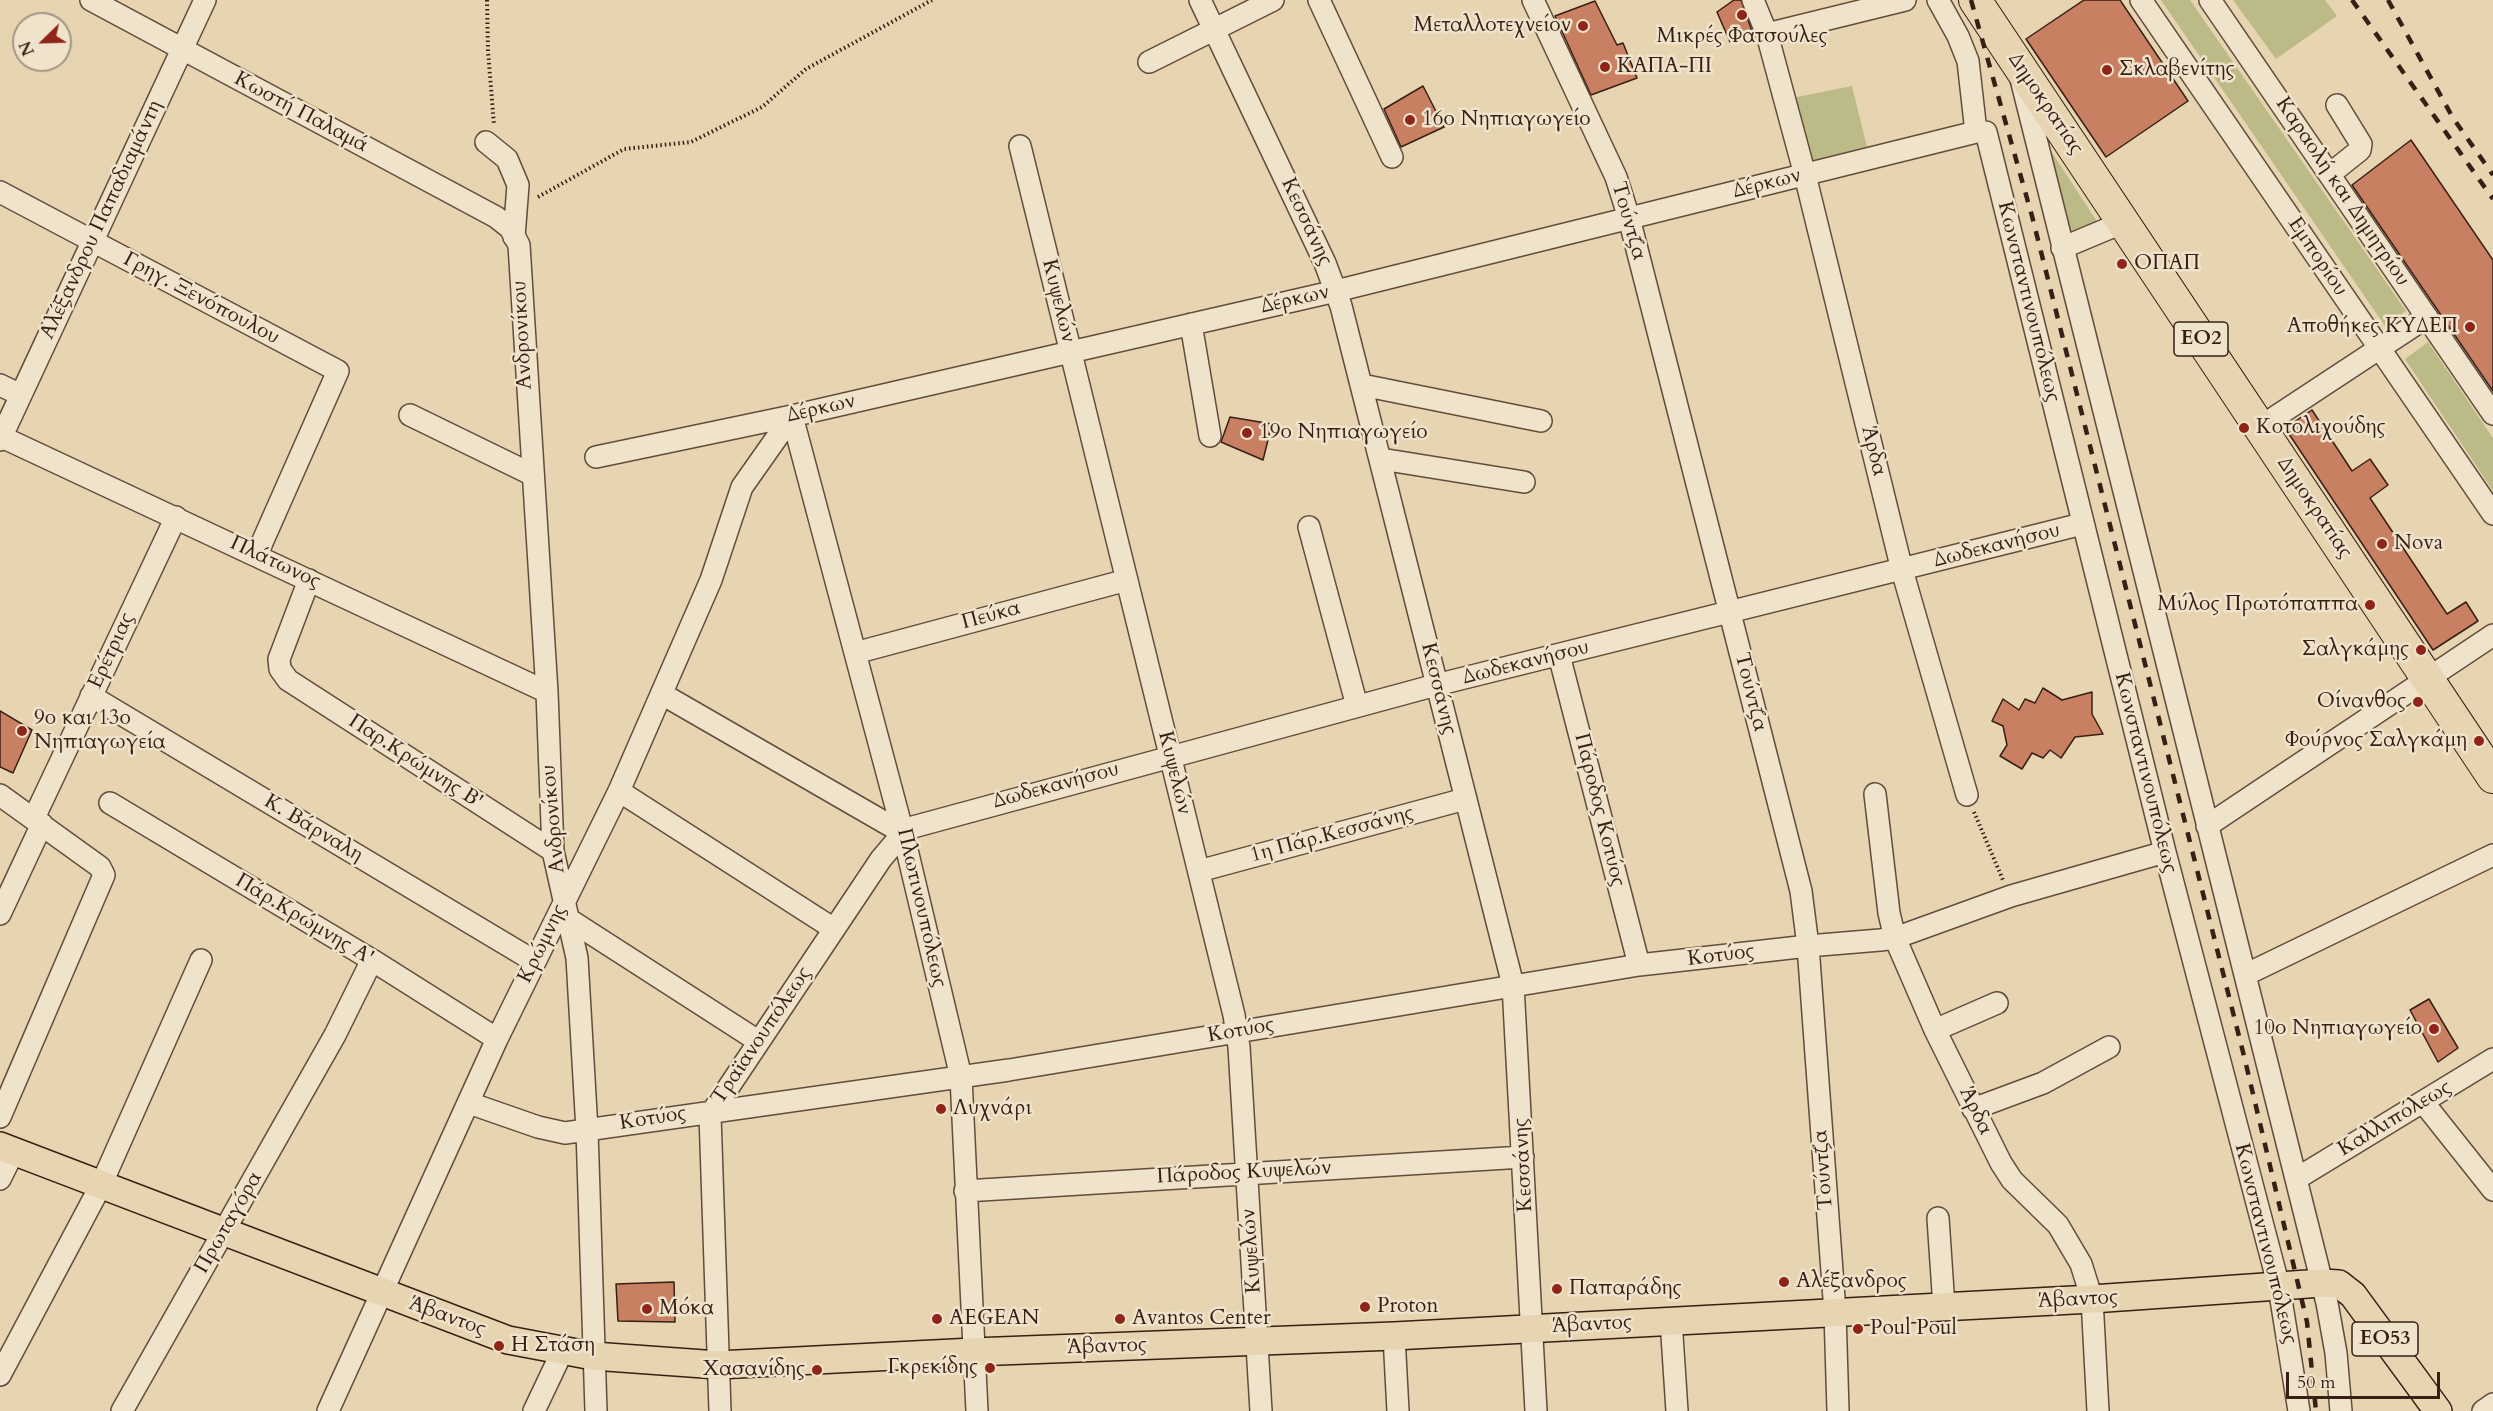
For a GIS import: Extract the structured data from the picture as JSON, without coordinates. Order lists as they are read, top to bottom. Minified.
{"streets":{"highway":["Δημοκρατίας","ΕΟ2"],"main road":["Άβαντος","ΕΟ53"],"street":["Κωστή Παλαμά","Δέρκων","Καραολή και Δημητρίου","Αλέξανδρου Παπαδιαμάντη","Τούντζα","Κεσσάνης","Εμπορίου","Γρηγ. Ξενόπουλου","Κυψελών","Κωνσταντινουπόλεως","Ανδρονίκου","Άρδα","Δωδεκανήσου","Πλάτωνος","Πεύκα","Ερέτριας","Παρ.Κρώμνης Β'","Πάροδος Κοτύος","Κ. Βάρναλη","1η Πάρ.Κεσσάνης","Πλωτινουπόλεως","Πάρ.Κρώμνης Α'","Κρώμνης","Κοτύος","Τραϊανουπόλεως","Καλλιπόλεως","Πάροδος Κυψελών","Πρωταγόρα"]},"crossings":[["Κωστή Παλαμά","Αλέξανδρου Παπαδιαμάντη"],["Κωστή Παλαμά","Ανδρονίκου"],["Δέρκων","Τούντζα"],["Δέρκων","Κεσσάνης"],["Δέρκων","Κυψελών"],["Δέρκων","Κωνσταντινουπόλεως"],["Δέρκων","Άρδα"],["Δέρκων","Πλωτινουπόλεως"],["Δέρκων","Κρώμνης"],["Αλέξανδρου Παπαδιαμάντη","Γρηγ. Ξενόπουλου"],["Αλέξανδρου Παπαδιαμάντη","Πλάτωνος"],["Τούντζα","Δωδεκανήσου"],["Τούντζα","Κοτύος"],["Τούντζα","Άβαντος"],["Κεσσάνης","Δωδεκανήσου"],["Κεσσάνης","1η Πάρ.Κεσσάνης"],["Κεσσάνης","Κοτύος"],["Κεσσάνης","Πάροδος Κυψελών"],["Κεσσάνης","Άβαντος"],["Γρηγ. Ξενόπουλου","Πλάτωνος"],["Κυψελών","Δωδεκανήσου"],["Κυψελών","Πεύκα"],["Κυψελών","1η Πάρ.Κεσσάνης"],["Κυψελών","Κοτύος"],["Κυψελών","Πάροδος Κυψελών"],["Κυψελών","Άβαντος"],["Κωνσταντινουπόλεως","Δωδεκανήσου"],["Κωνσταντινουπόλεως","Άβαντος"],["Ανδρονίκου","Πλάτωνος"],["Ανδρονίκου","Παρ.Κρώμνης Β'"],["Ανδρονίκου","Κρώμνης"],["Ανδρονίκου","Κοτύος"],["Ανδρονίκου","Άβαντος"],["Άρδα","Δωδεκανήσου"],["Άρδα","Κοτύος"],["Άρδα","Άβαντος"],["Δωδεκανήσου","Πάροδος Κοτύος"],["Δωδεκανήσου","Πλωτινουπόλεως"],["Δωδεκανήσου","Τραϊανουπόλεως"],["Πλάτωνος","Ερέτριας"],["Πλάτωνος","Παρ.Κρώμνης Β'"],["Πεύκα","Πλωτινουπόλεως"],["Ερέτριας","Κ. Βάρναλη"],["Πάροδος Κοτύος","Κοτύος"],["Κ. Βάρναλη","Κρώμνης"],["Πλωτινουπόλεως","Κρώμνης"],["Πλωτινουπόλεως","Κοτύος"],["Πλωτινουπόλεως","Τραϊανουπόλεως"],["Πλωτινουπόλεως","Πάροδος Κυψελών"],["Πλωτινουπόλεως","Άβαντος"],["Πάρ.Κρώμνης Α'","Κρώμνης"],["Πάρ.Κρώμνης Α'","Πρωταγόρα"],["Κρώμνης","Κοτύος"],["Κρώμνης","Άβαντος"],["Κοτύος","Τραϊανουπόλεως"],["Τραϊανουπόλεως","Άβαντος"],["Πρωταγόρα","Άβαντος"],["Άβαντος","ΕΟ53"]],"places":["Μικρές Φατσούλες","Μεταλλοτεχνείον","ΚΑΠΑ-ΠΙ","Σκλαβενίτης","16ο Νηπιαγωγείο","ΟΠΑΠ","Αποθήκες ΚΥΔΕΠ","Κοτολιχούδης","19ο Νηπιαγωγείο","Nova","Μύλος Πρωτόπαππα","Σαλγκάμης","Οίνανθος","9ο και 13ο Νηπιαγωγεία","Φούρνος Σαλγκάμη","10ο Νηπιαγωγείο","Λυχνάρι","Αλέξανδρος","Παπαράδης","Proton","Μόκα","AEGEAN","Avantos Center","Poul Poul","Η Στάση","Γκρεκίδης","Χασανίδης"],"scale_bar":"50 m","north":"bottom left"}
